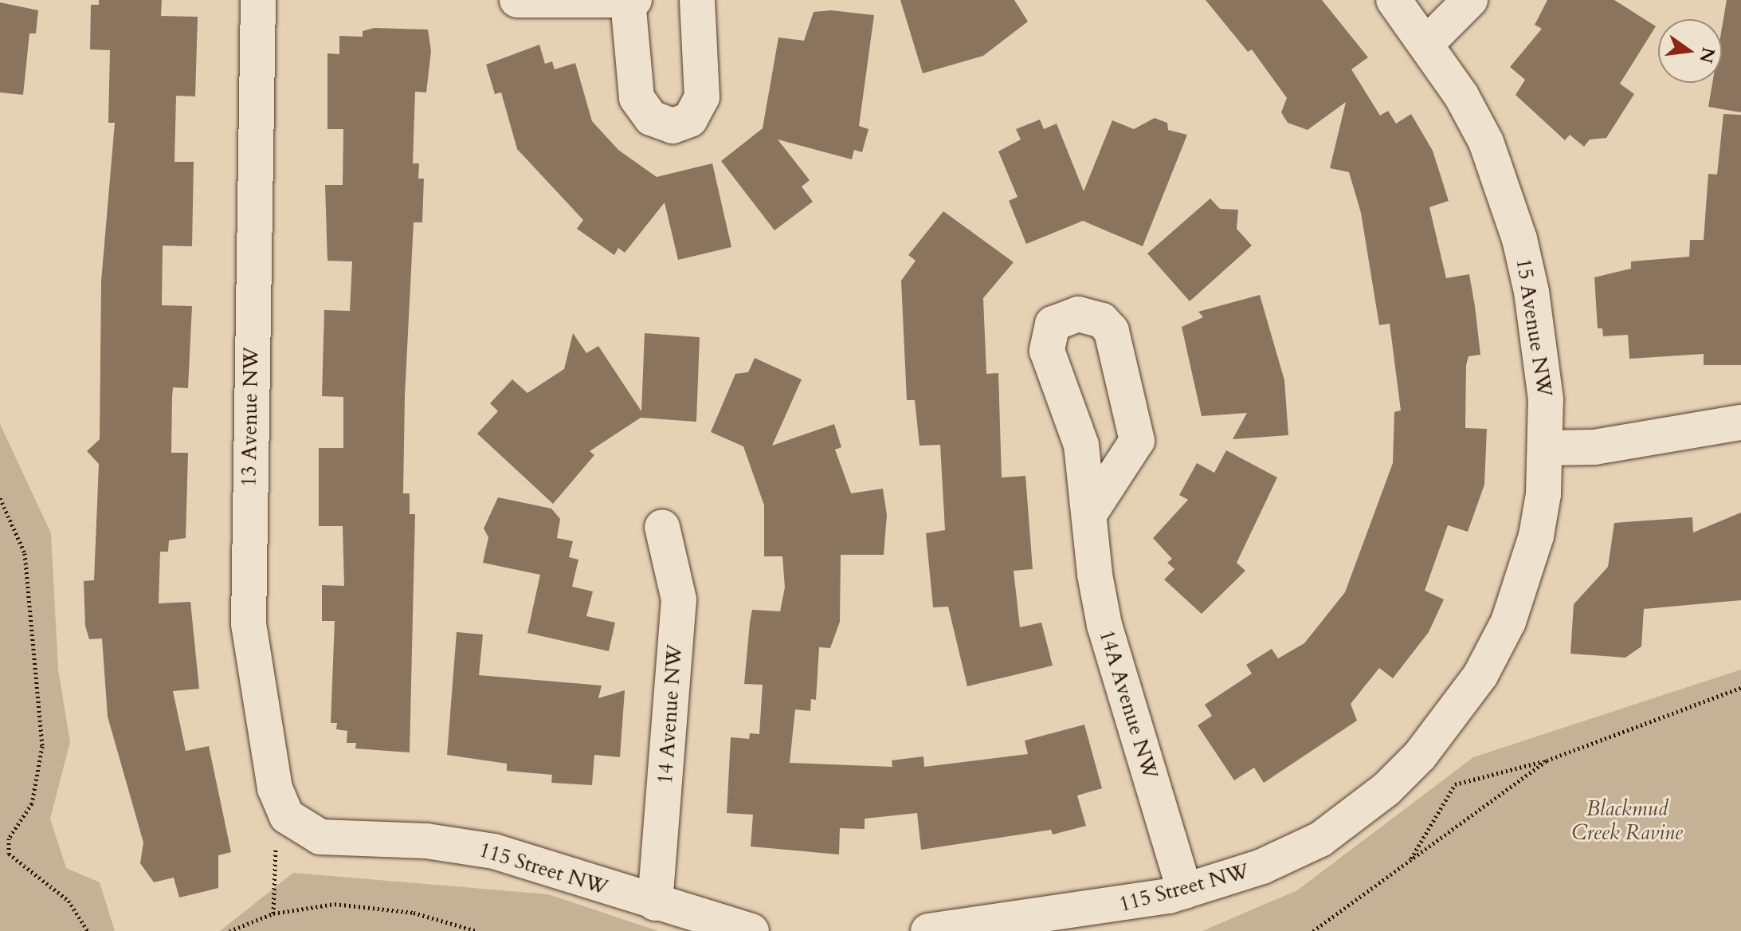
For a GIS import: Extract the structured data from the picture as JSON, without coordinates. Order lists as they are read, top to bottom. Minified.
{"streets":{"street":["15 Avenue NW","13 Avenue NW","14A Avenue NW","14 Avenue NW","115 Street NW"]},"crossings":[["15 Avenue NW","115 Street NW"],["13 Avenue NW","115 Street NW"],["14A Avenue NW","115 Street NW"],["14 Avenue NW","115 Street NW"]],"parks":["Blackmud Creek Ravine"],"north":"right"}
